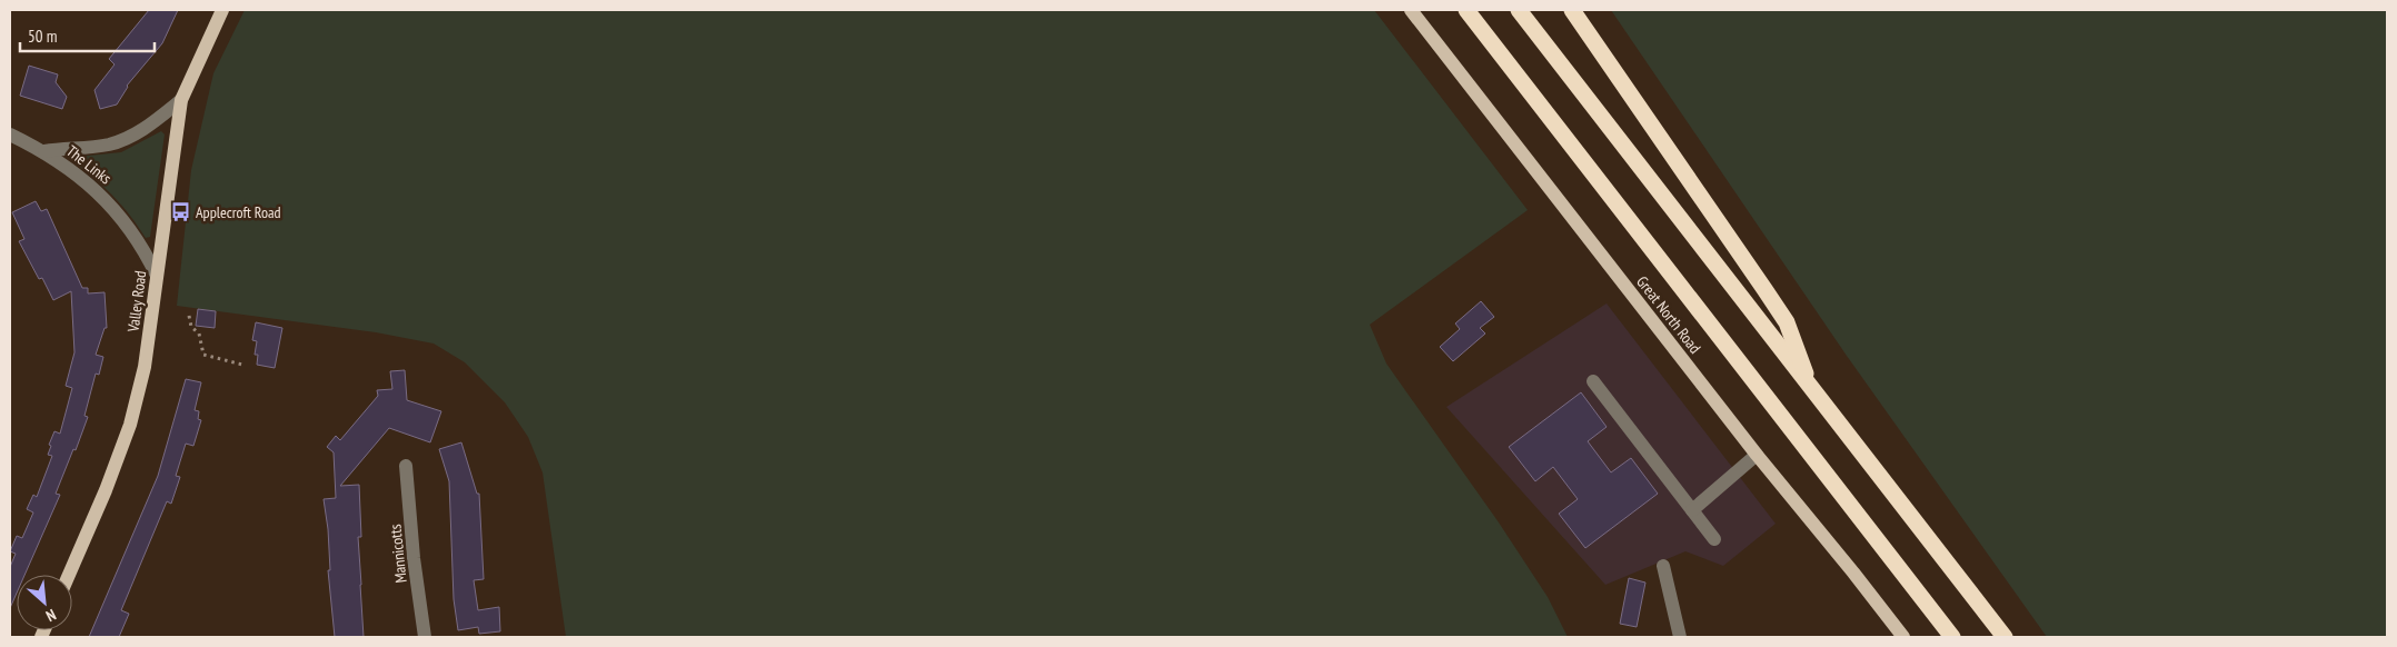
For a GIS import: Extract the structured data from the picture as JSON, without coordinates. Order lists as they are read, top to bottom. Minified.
{"streets":{"main road":["Valley Road","Great North Road"],"street":["The Links","Mannicotts"]},"crossings":[["The Links","Valley Road"]],"places":{"bus stop":["Applecroft Road"]},"scale_bar":"50 m","north":"bottom right"}
